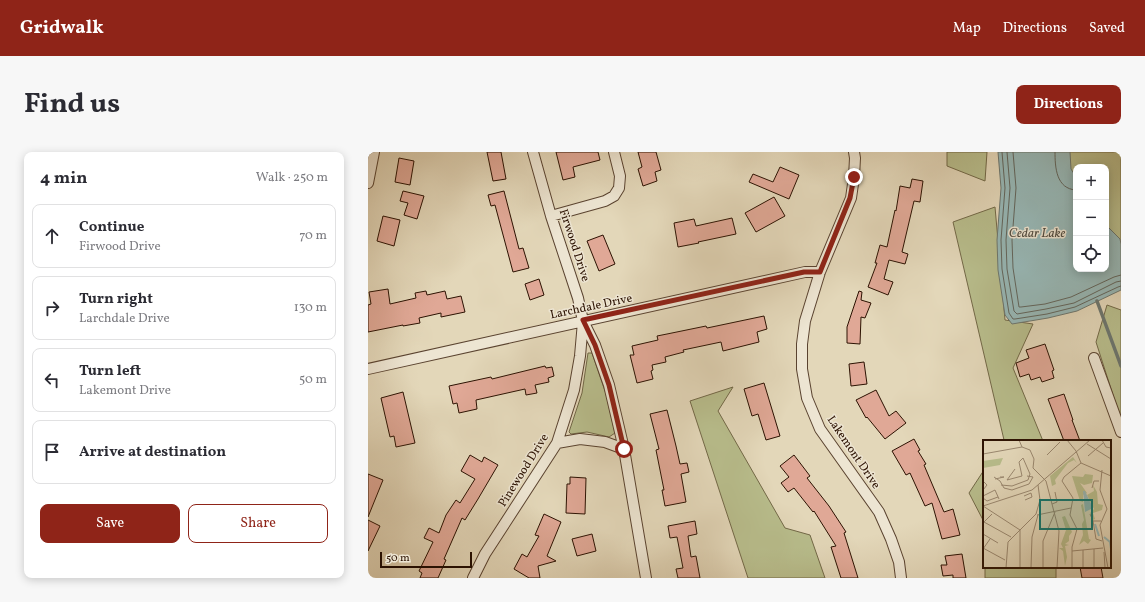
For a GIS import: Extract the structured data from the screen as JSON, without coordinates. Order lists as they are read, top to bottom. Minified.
{"streets":{"street":["Firwood Drive","Larchdale Drive","Lakemont Drive","Pinewood Drive"]},"crossings":[["Firwood Drive","Larchdale Drive"],["Firwood Drive","Pinewood Drive"],["Larchdale Drive","Lakemont Drive"],["Larchdale Drive","Pinewood Drive"]],"water":["Cedar Lake"],"scale_bar":"50 m","page":{"header":"Gridwalk","nav":["Map","Directions","Saved"],"title":"Find us","buttons":["Directions",["Save","Share"]],"heading":["4 min","Walk · 250 m"],"map_buttons":["+","−"],"list":[["Continue","Firwood Drive","70 m"],["Turn right","Larchdale Drive","130 m"],["Turn left","Lakemont Drive","50 m"],"Arrive at destination"],"scale":"50 m"}}
